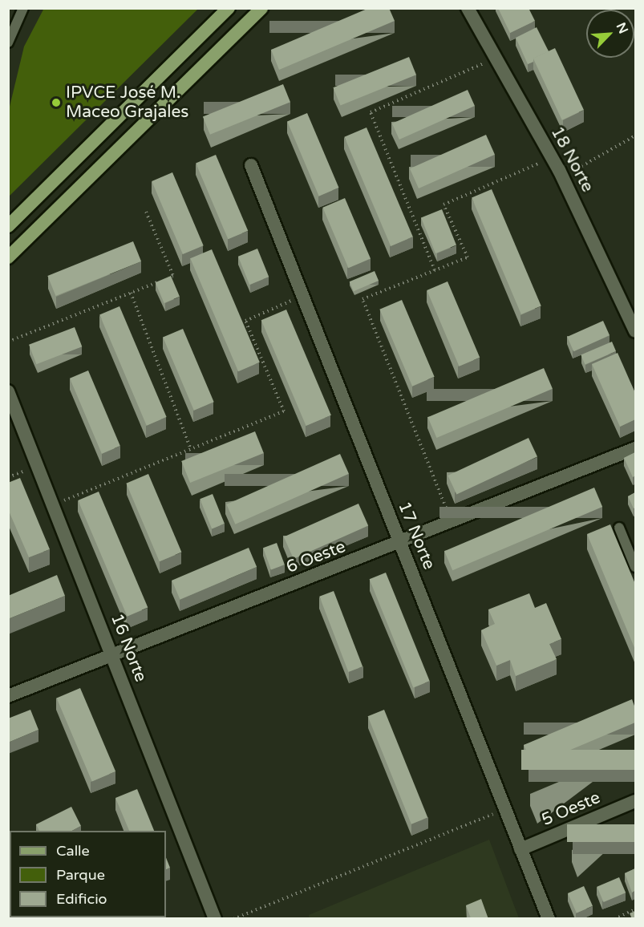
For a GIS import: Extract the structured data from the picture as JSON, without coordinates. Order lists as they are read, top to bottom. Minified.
{"streets":{"street":["18 Norte","17 Norte","6 Oeste","16 Norte","5 Oeste"]},"crossings":[["17 Norte","6 Oeste"],["17 Norte","5 Oeste"],["6 Oeste","16 Norte"]],"places":["IPVCE José M. Maceo Grajales"],"legend":["Calle","Parque","Edificio"],"north":"top right"}
